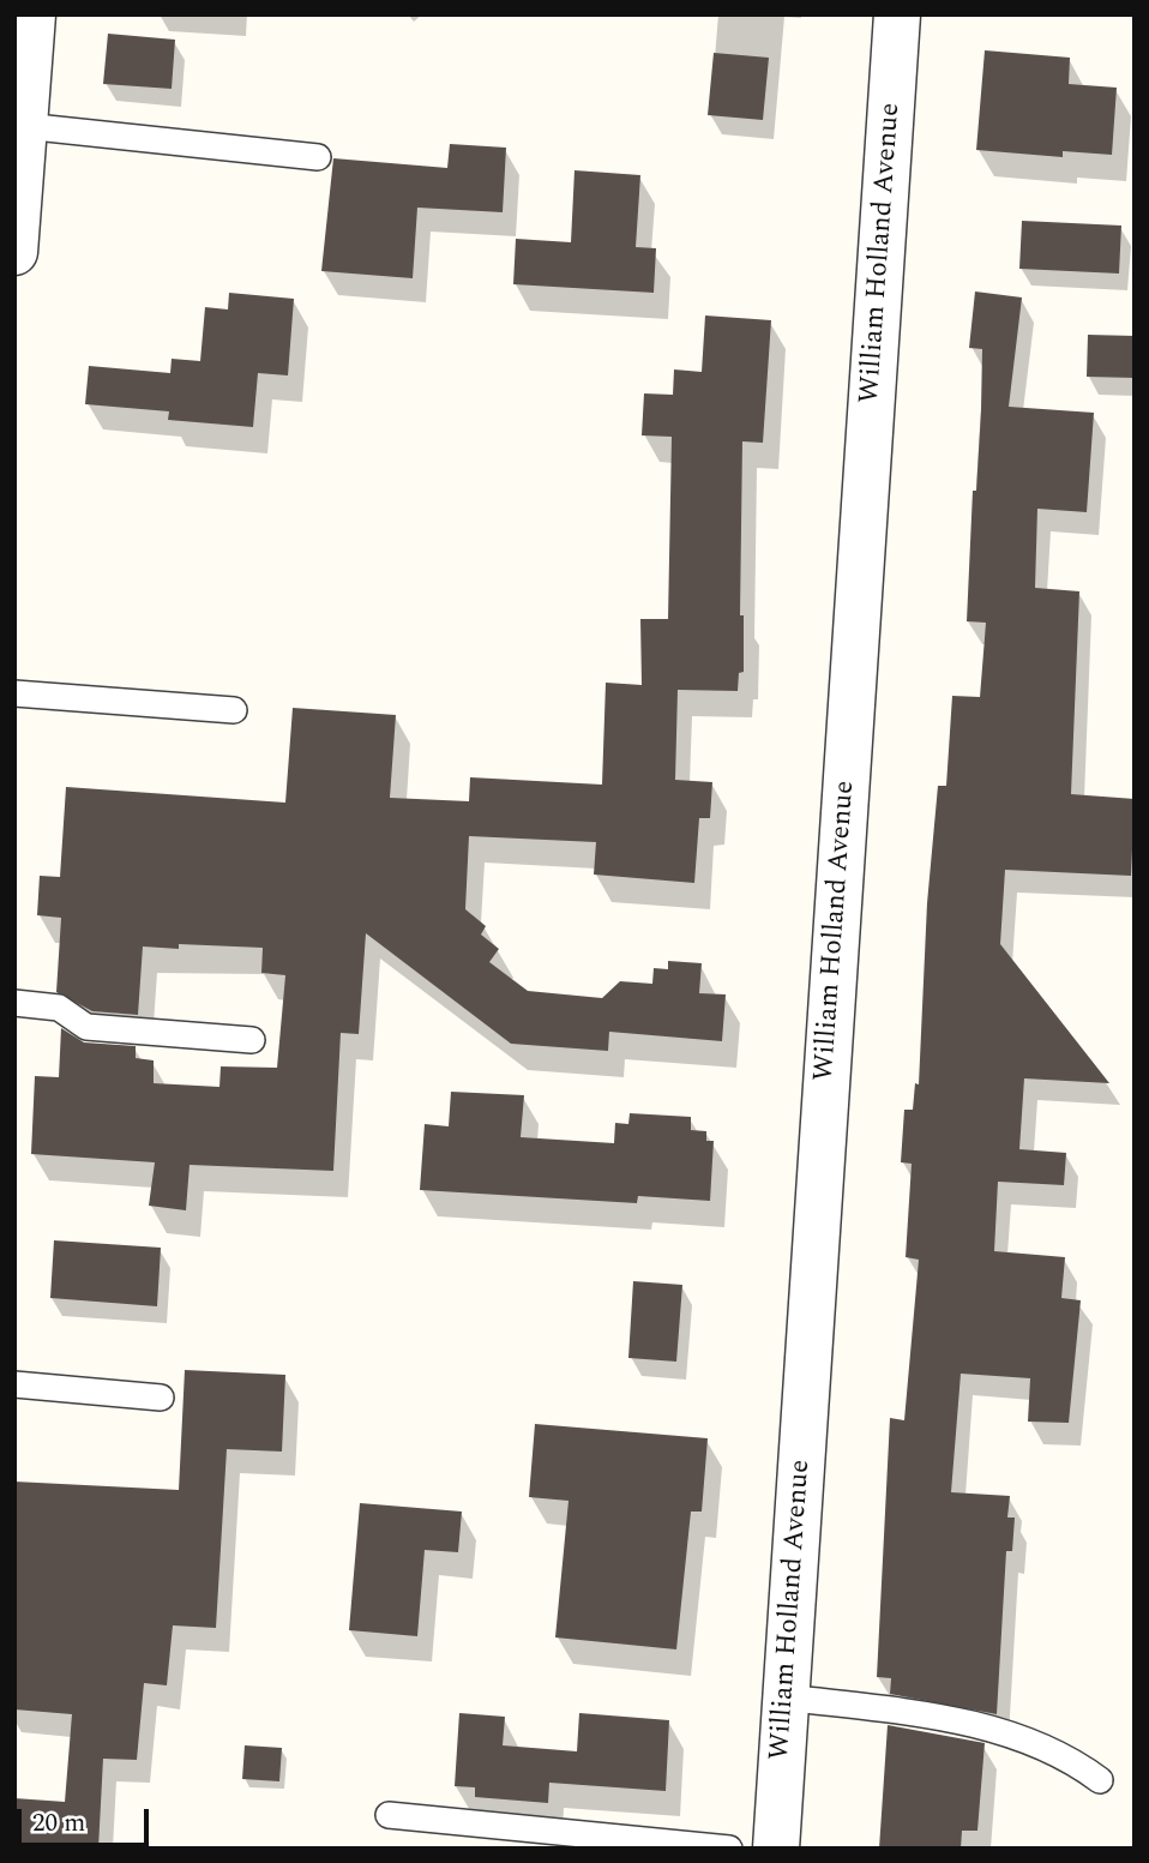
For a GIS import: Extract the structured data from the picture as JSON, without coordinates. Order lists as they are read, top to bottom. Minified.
{"streets":{"street":["William Holland Avenue"]},"scale_bar":"20 m"}
